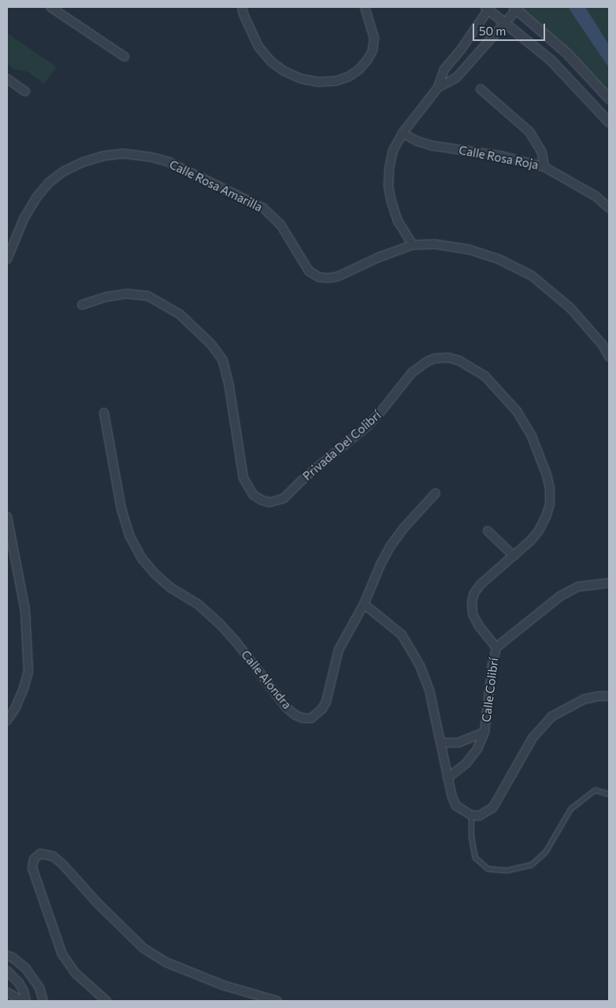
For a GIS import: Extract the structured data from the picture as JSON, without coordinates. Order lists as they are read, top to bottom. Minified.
{"streets":{"street":["Calle Rosa Roja","Calle Rosa Amarilla","Privada Del Colibrí","Calle Alondra","Calle Colibrí"]},"crossings":[["Privada Del Colibrí","Calle Colibrí"]],"scale_bar":"50 m"}
